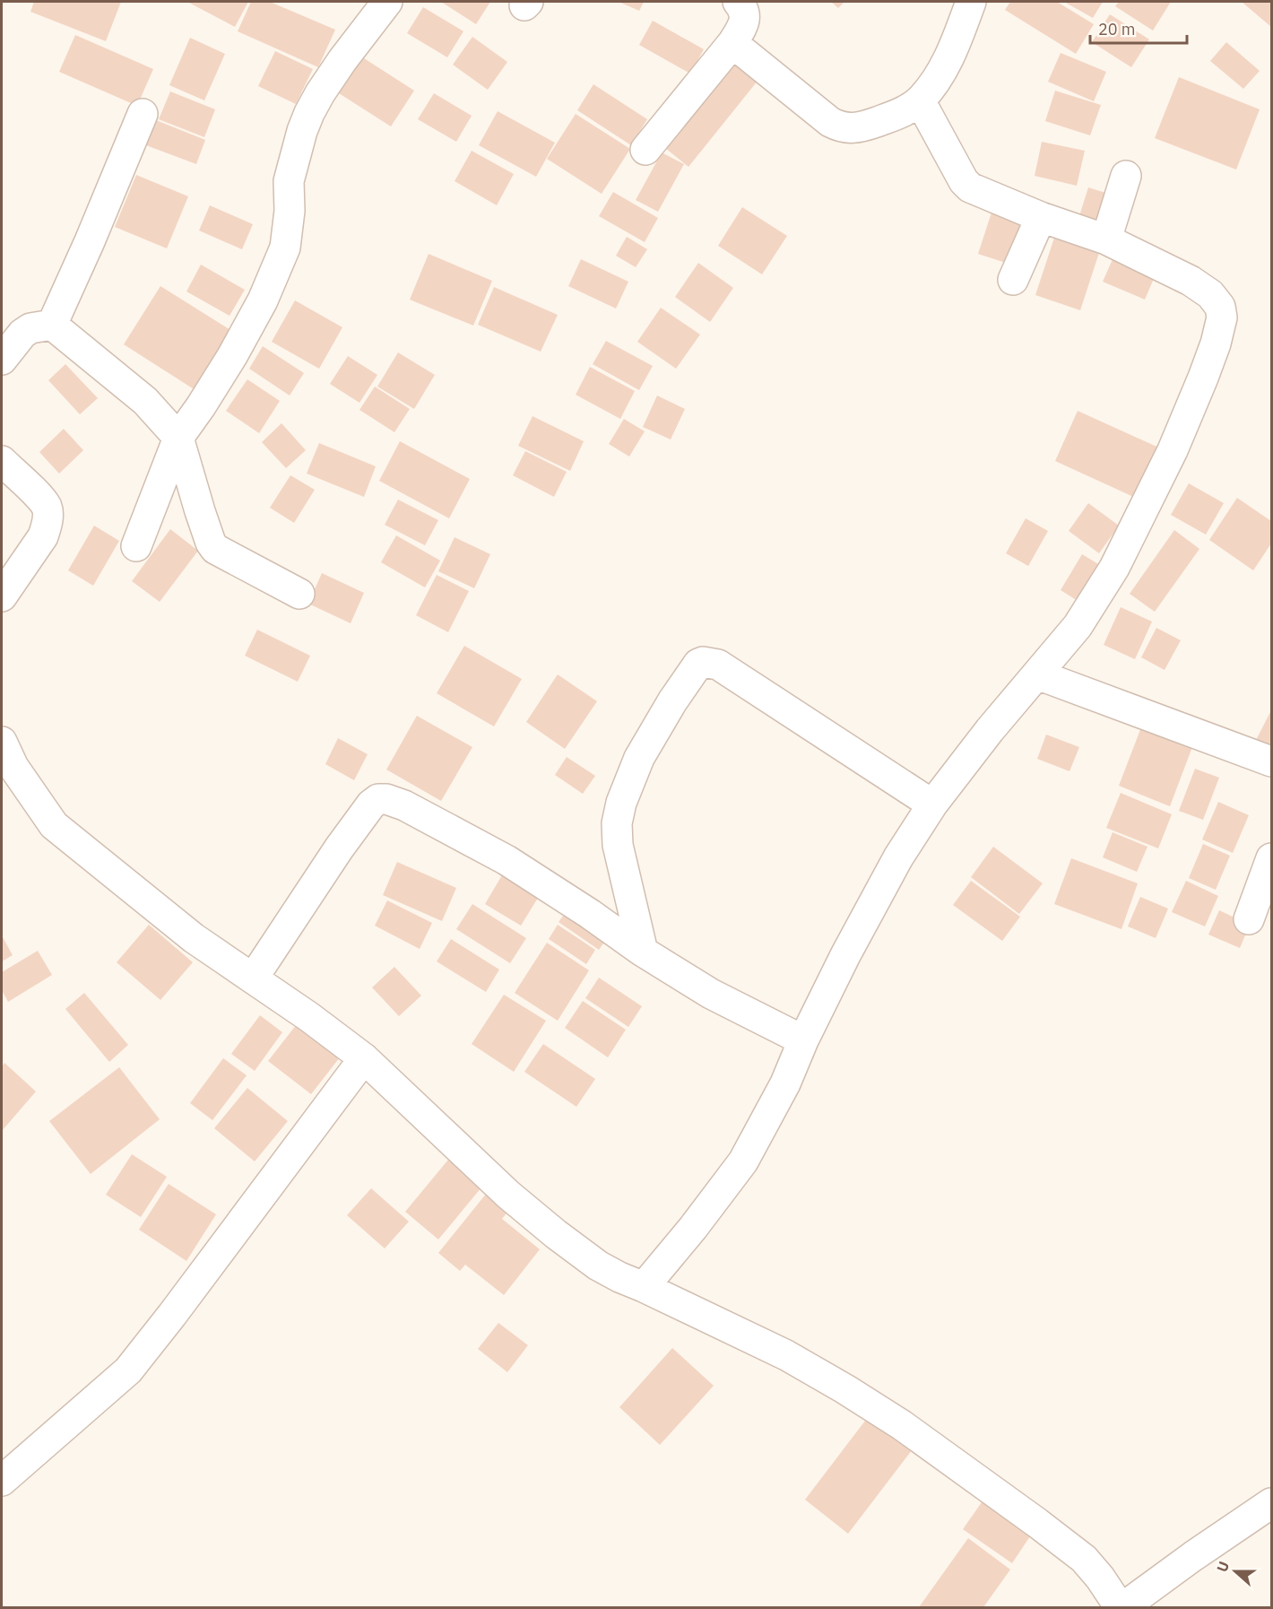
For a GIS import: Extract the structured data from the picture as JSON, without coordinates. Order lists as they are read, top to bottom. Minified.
{"scale_bar":"20 m","north":"left"}
